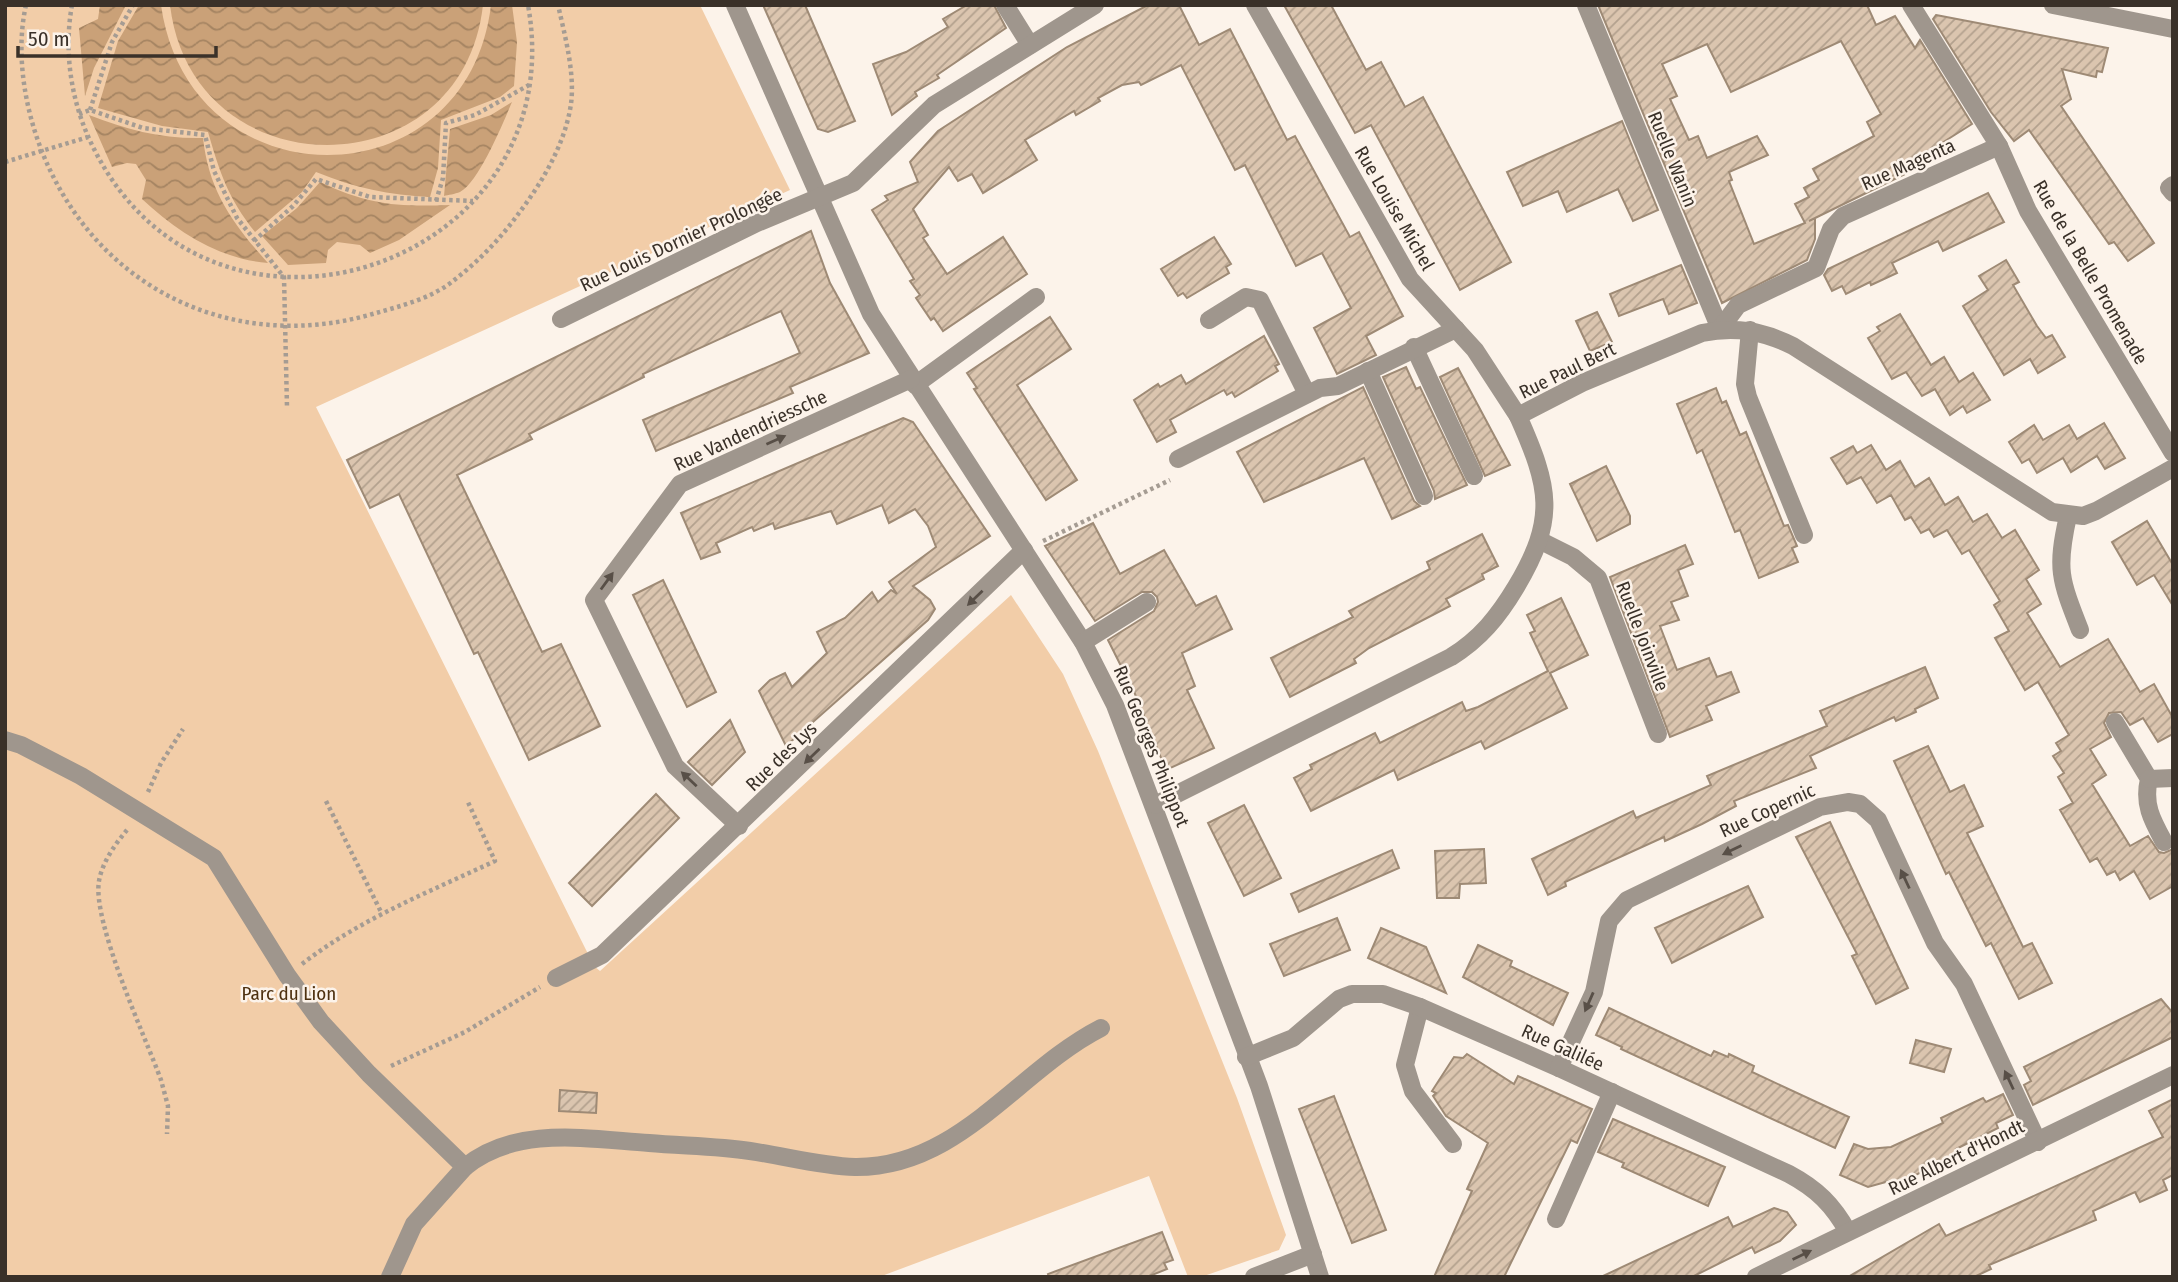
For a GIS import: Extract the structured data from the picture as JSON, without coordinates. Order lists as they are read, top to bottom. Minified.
{"streets":{"street":["Ruelle Wanin","Rue Magenta","Rue Louise Michel","Rue Louis Dornier Prolongée","Rue de la Belle Promenade","Rue Paul Bert","Rue Vandendriessche","Ruelle Joinville","Rue Georges Philippot","Rue des Lys","Rue Copernic","Rue Galilée","Rue Albert d'Hondt"]},"crossings":[["Ruelle Wanin","Rue Magenta"],["Ruelle Wanin","Rue Paul Bert"],["Rue Magenta","Rue de la Belle Promenade"],["Rue Magenta","Rue Paul Bert"],["Rue Louise Michel","Rue Paul Bert"],["Rue Louis Dornier Prolongée","Rue Georges Philippot"],["Rue Paul Bert","Ruelle Joinville"],["Rue Paul Bert","Rue Georges Philippot"],["Rue Vandendriessche","Rue Georges Philippot"],["Rue Vandendriessche","Rue des Lys"],["Rue Georges Philippot","Rue des Lys"],["Rue Georges Philippot","Rue Galilée"],["Rue Copernic","Rue Galilée"],["Rue Copernic","Rue Albert d'Hondt"],["Rue Galilée","Rue Albert d'Hondt"]],"one_way":["Rue des Lys"],"parks":["Parc du Lion"],"scale_bar":"50 m"}
